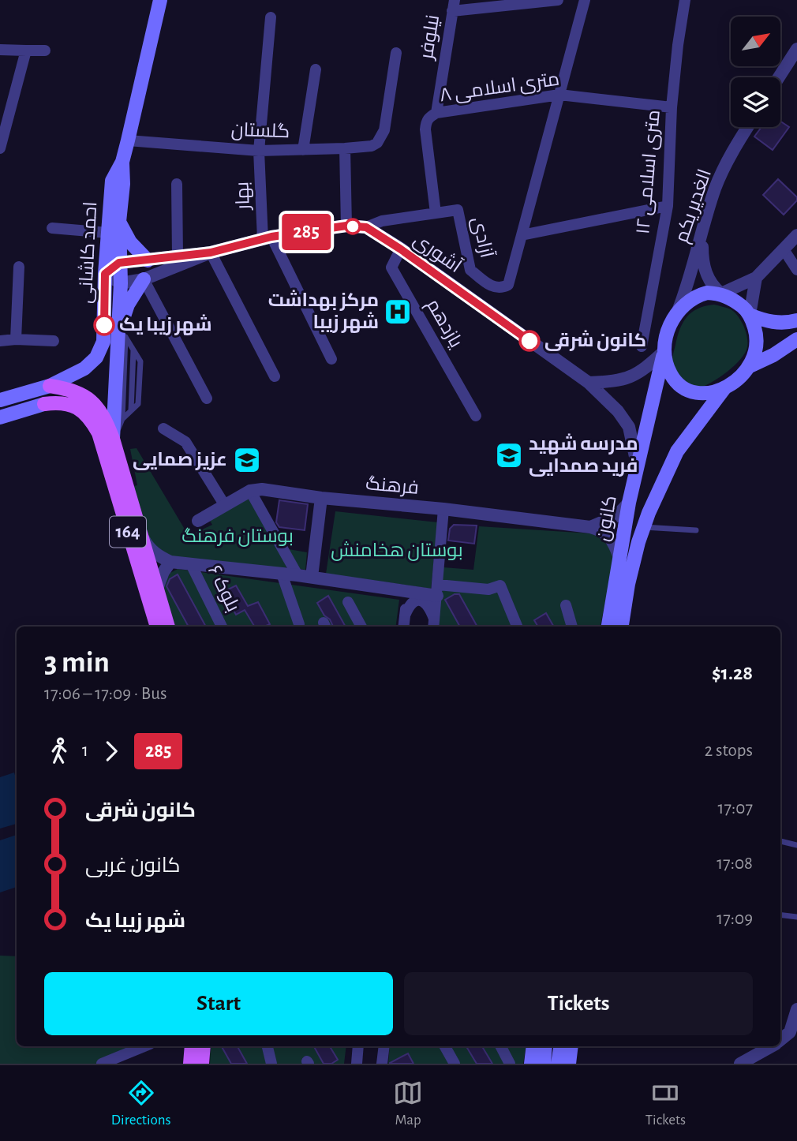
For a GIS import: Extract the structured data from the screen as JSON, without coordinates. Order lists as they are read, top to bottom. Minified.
{"streets":{"main road":["احمد کاشانی","کانون","164"],"street":["نیلوفر","۸ متری اسلامی","گلستان","۱۲ متری اسلامی","بهار","الغدیر یکم","آزادی","آشوری","یازدهم","فرهنگ","بلوک ۶"]},"crossings":[["نیلوفر","۸ متری اسلامی"],["۸ متری اسلامی","۱۲ متری اسلامی"],["۸ متری اسلامی","آزادی"],["گلستان","بهار"],["گلستان","احمد کاشانی"],["۱۲ متری اسلامی","آزادی"],["بهار","آشوری"],["الغدیر یکم","کانون"],["آزادی","آشوری"],["احمد کاشانی","164"],["آشوری","یازدهم"],["آشوری","کانون"]],"parks":["بوستان فرهنگ","بوستان هخامنش"],"places":{"hospital":["مرکز بهداشت شهر زیبا"],"other":["شهر زیبا یک","کانون شرقی"],"school or university":["مدرسه شهید فرید صمدایی","عزیز صمایی"]},"lines":["bus line 285"],"north":"top right","page":{"on_map":"285","heading":["3 min","17:06 – 17:09 · Bus","$1.28"],"legs":["1","285","2 stops"],"list":[{"name":"کانون شرقی","value":"17:07"},{"name":"کانون غربی","value":"17:08"},{"name":"شهر زیبا یک","value":"17:09"}],"buttons":["Start","Tickets"],"tabs":["Directions","Map","Tickets"]}}
